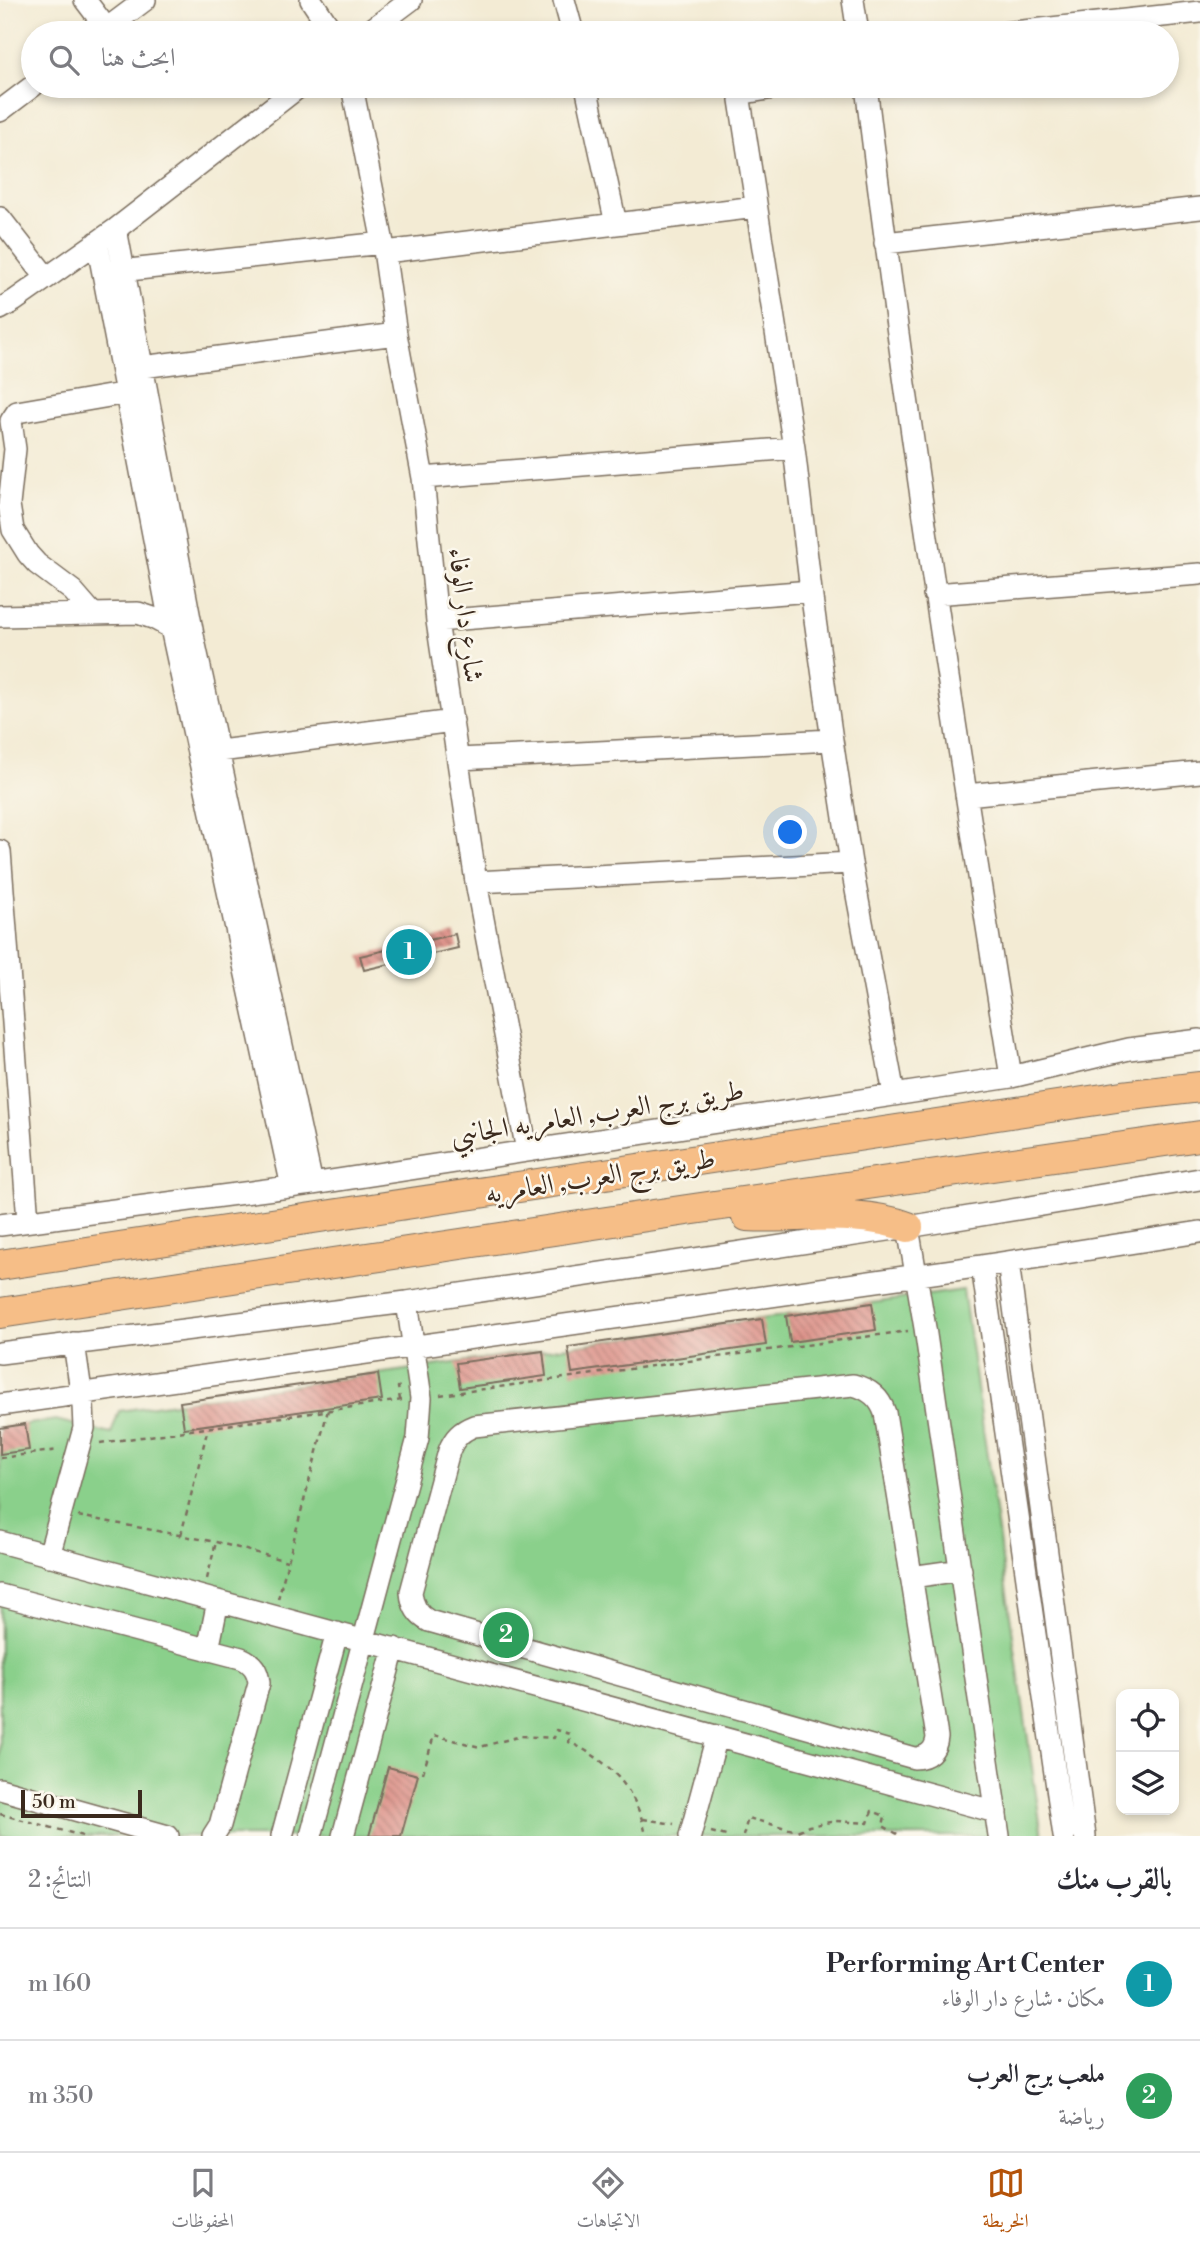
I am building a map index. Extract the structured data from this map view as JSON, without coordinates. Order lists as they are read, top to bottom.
{
  "streets": {
    "highway": ["طريق برج العرب, العامريه"],
    "street": ["شارع دار الوفاء", "طريق برج العرب, العامريه الجانبي"]
  },
  "crossings": [
    ["شارع دار الوفاء", "طريق برج العرب, العامريه الجانبي"]
  ],
  "scale_bar": "50 m",
  "page": {
    "search": "ابحث هنا",
    "pins": ["1", "2"],
    "scale": "50 m",
    "heading": ["بالقرب منك", "النتائج: 2"],
    "list": [
      {
        "mark": "1",
        "name": "Performing Art Center",
        "note": "مكان · شارع دار الوفاء",
        "value": "160 m"
      },
      {
        "mark": "2",
        "name": "ملعب برج العرب",
        "note": "رياضة",
        "value": "350 m"
      }
    ],
    "nav": ["الخريطة", "الاتجاهات", "المحفوظات"]
  }
}
